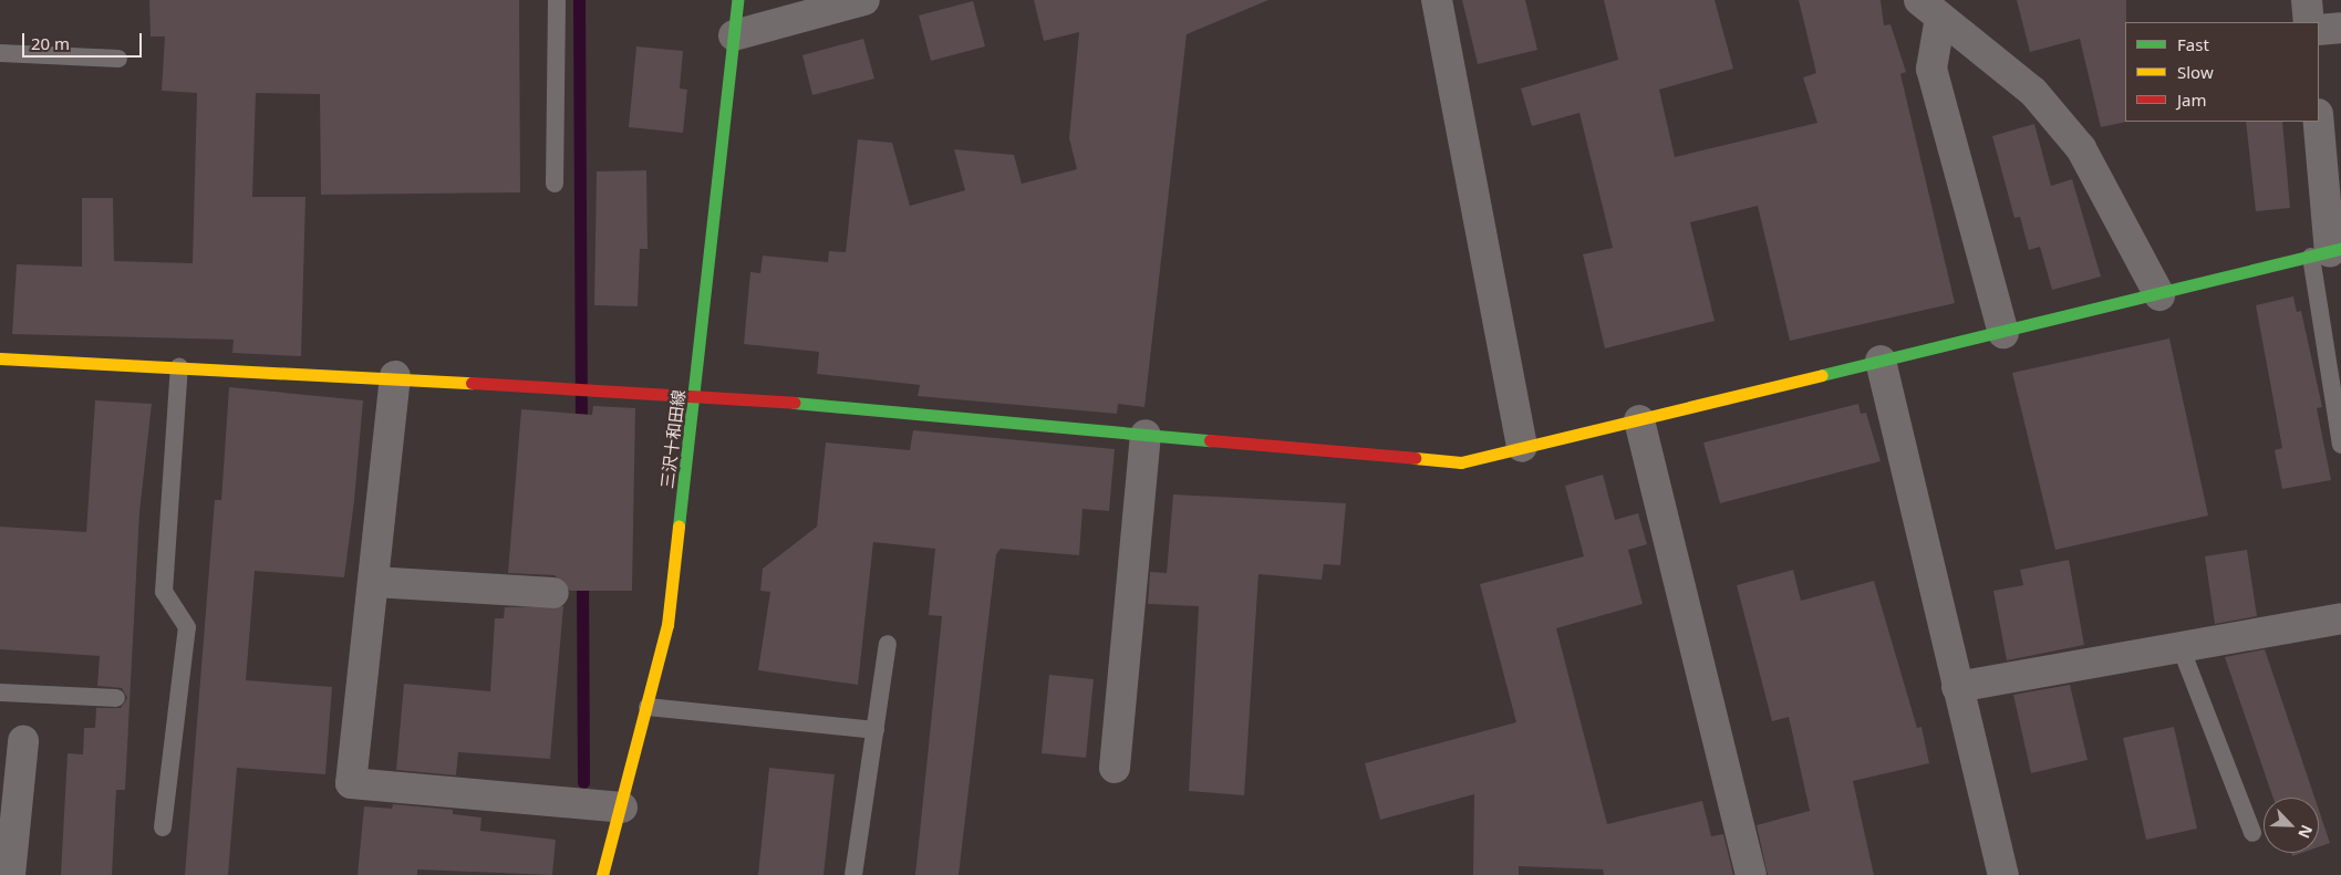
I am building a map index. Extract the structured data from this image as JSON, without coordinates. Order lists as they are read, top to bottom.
{
  "streets": {
    "street": ["三沢十和田線"]
  },
  "legend": ["Fast", "Slow", "Jam"],
  "scale_bar": "20 m",
  "north": "bottom right"
}
